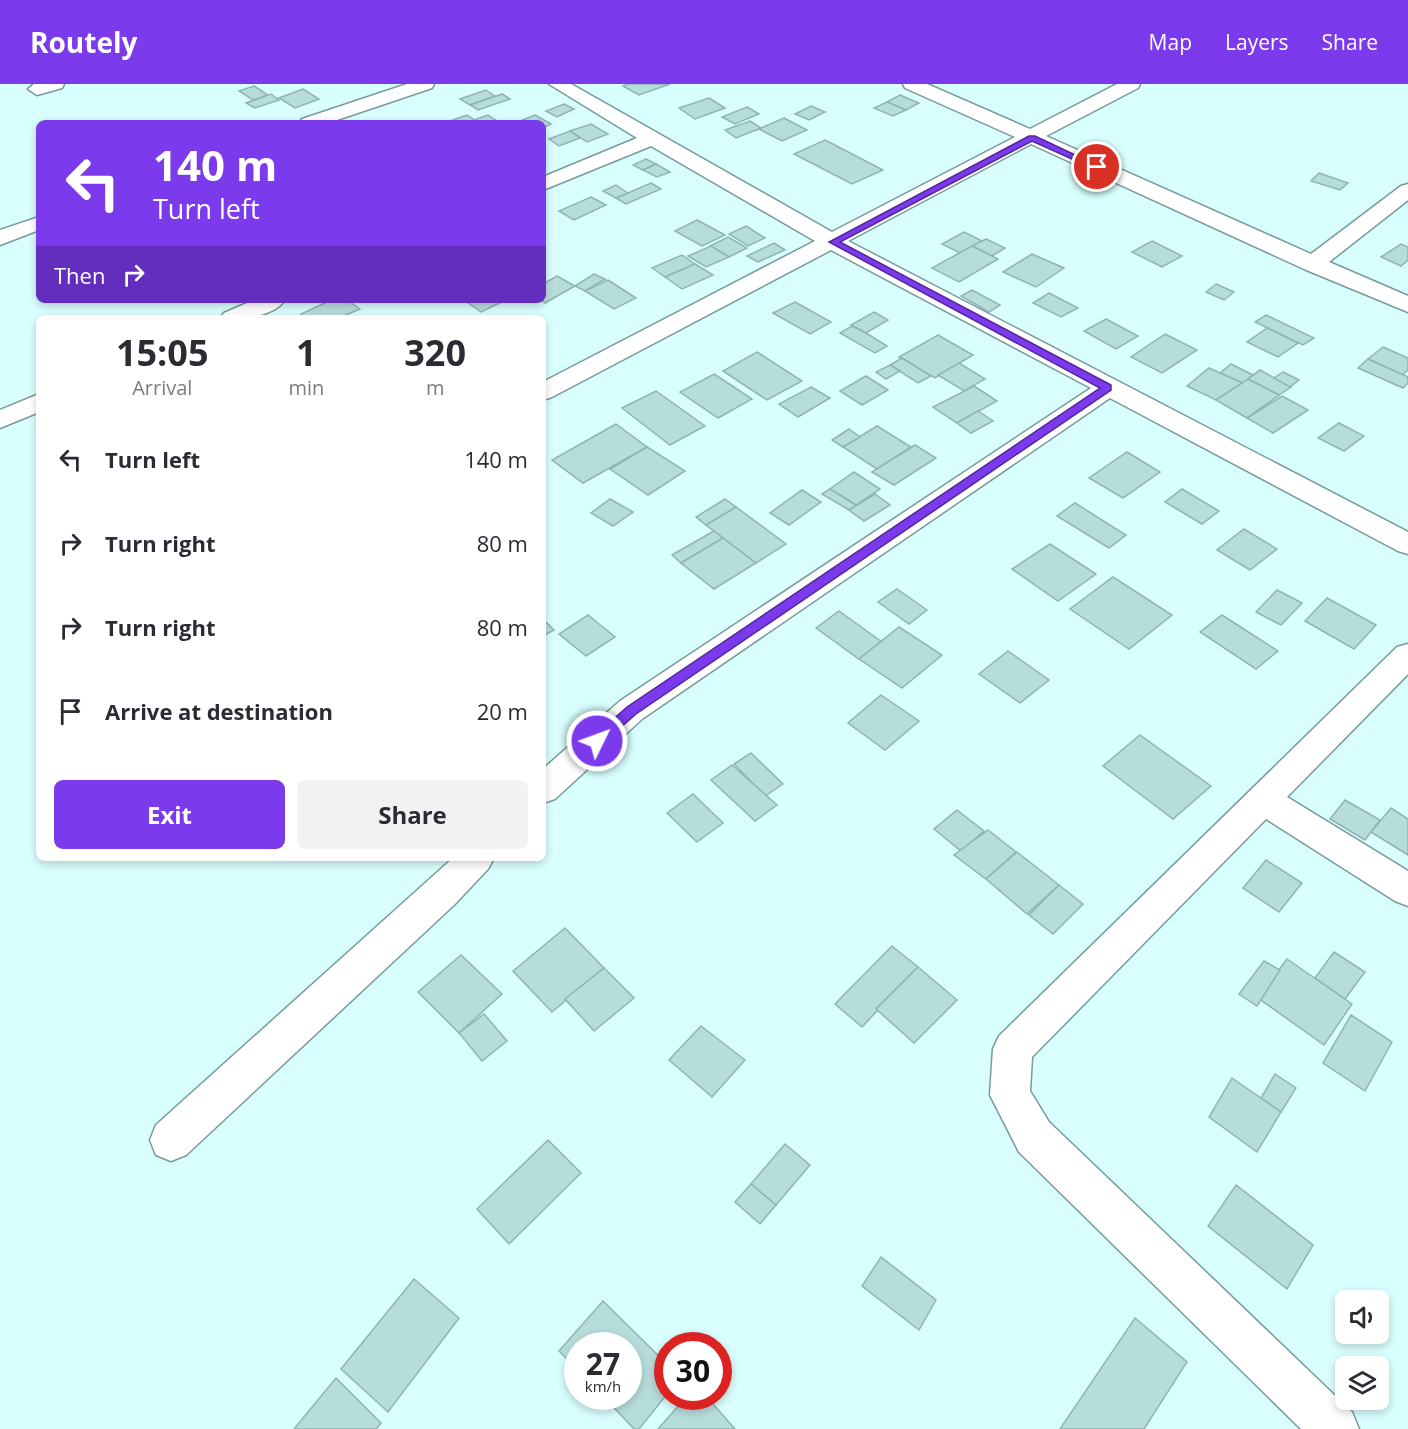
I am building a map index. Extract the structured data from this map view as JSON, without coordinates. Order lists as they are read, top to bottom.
{
  "page": {
    "header": "Routely",
    "nav": ["Map", "Layers", "Share"],
    "turn": ["140 m", "Turn left"],
    "then": "Then",
    "eta": [
      "15:05",
      "Arrival",
      "1",
      "min",
      "320",
      "m"
    ],
    "list": [
      {
        "name": "Turn left",
        "value": "140 m"
      },
      {
        "name": "Turn right",
        "value": "80 m"
      },
      {
        "name": "Turn right",
        "value": "80 m"
      },
      {
        "name": "Arrive at destination",
        "value": "20 m"
      }
    ],
    "buttons": ["Exit", "Share"],
    "speed": "27 km/h",
    "limit": "30"
  }
}
